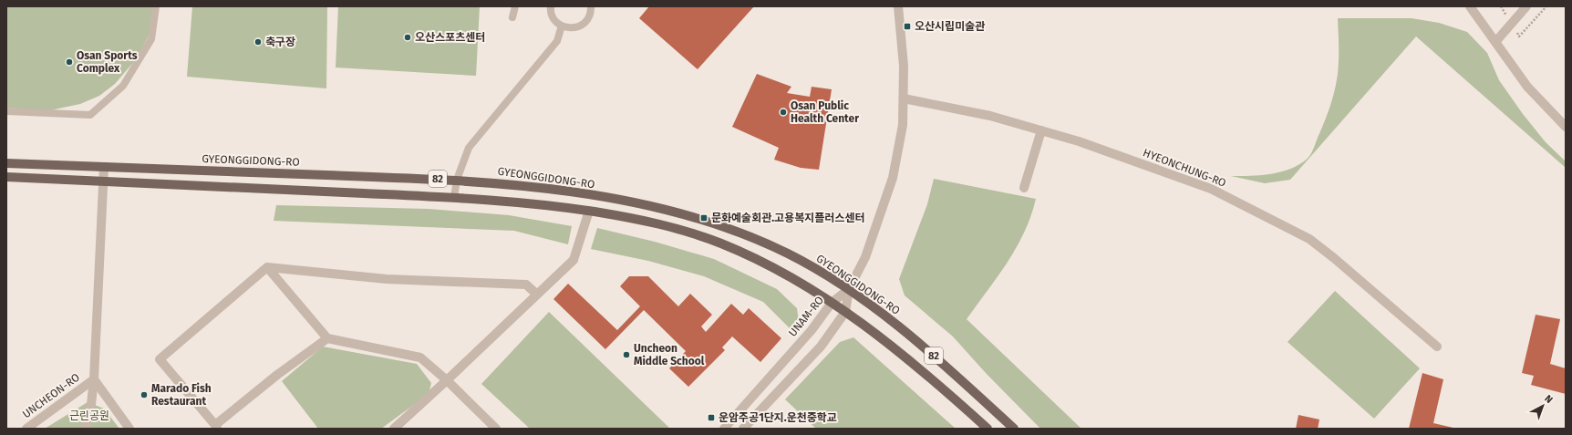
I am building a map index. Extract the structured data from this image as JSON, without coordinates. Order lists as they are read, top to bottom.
{
  "streets": {
    "main road": ["GYEONGGIDONG-RO", "82"],
    "street": ["HYEONCHUNG-RO", "UNAM-RO", "UNCHEON-RO"]
  },
  "crossings": [
    ["GYEONGGIDONG-RO", "UNAM-RO"],
    ["82", "UNAM-RO"]
  ],
  "parks": ["근린공원"],
  "places": {
    "transit": ["오산시립미술관", "문화예술회관.고용복지플러스센터", "운암주공1단지.운천중학교"],
    "other": [
      "오산스포츠센터",
      "축구장",
      "Osan Sports Complex",
      "Osan Public Health Center",
      "Uncheon Middle School",
      "Marado Fish Restaurant"
    ]
  },
  "north": "top right"
}
